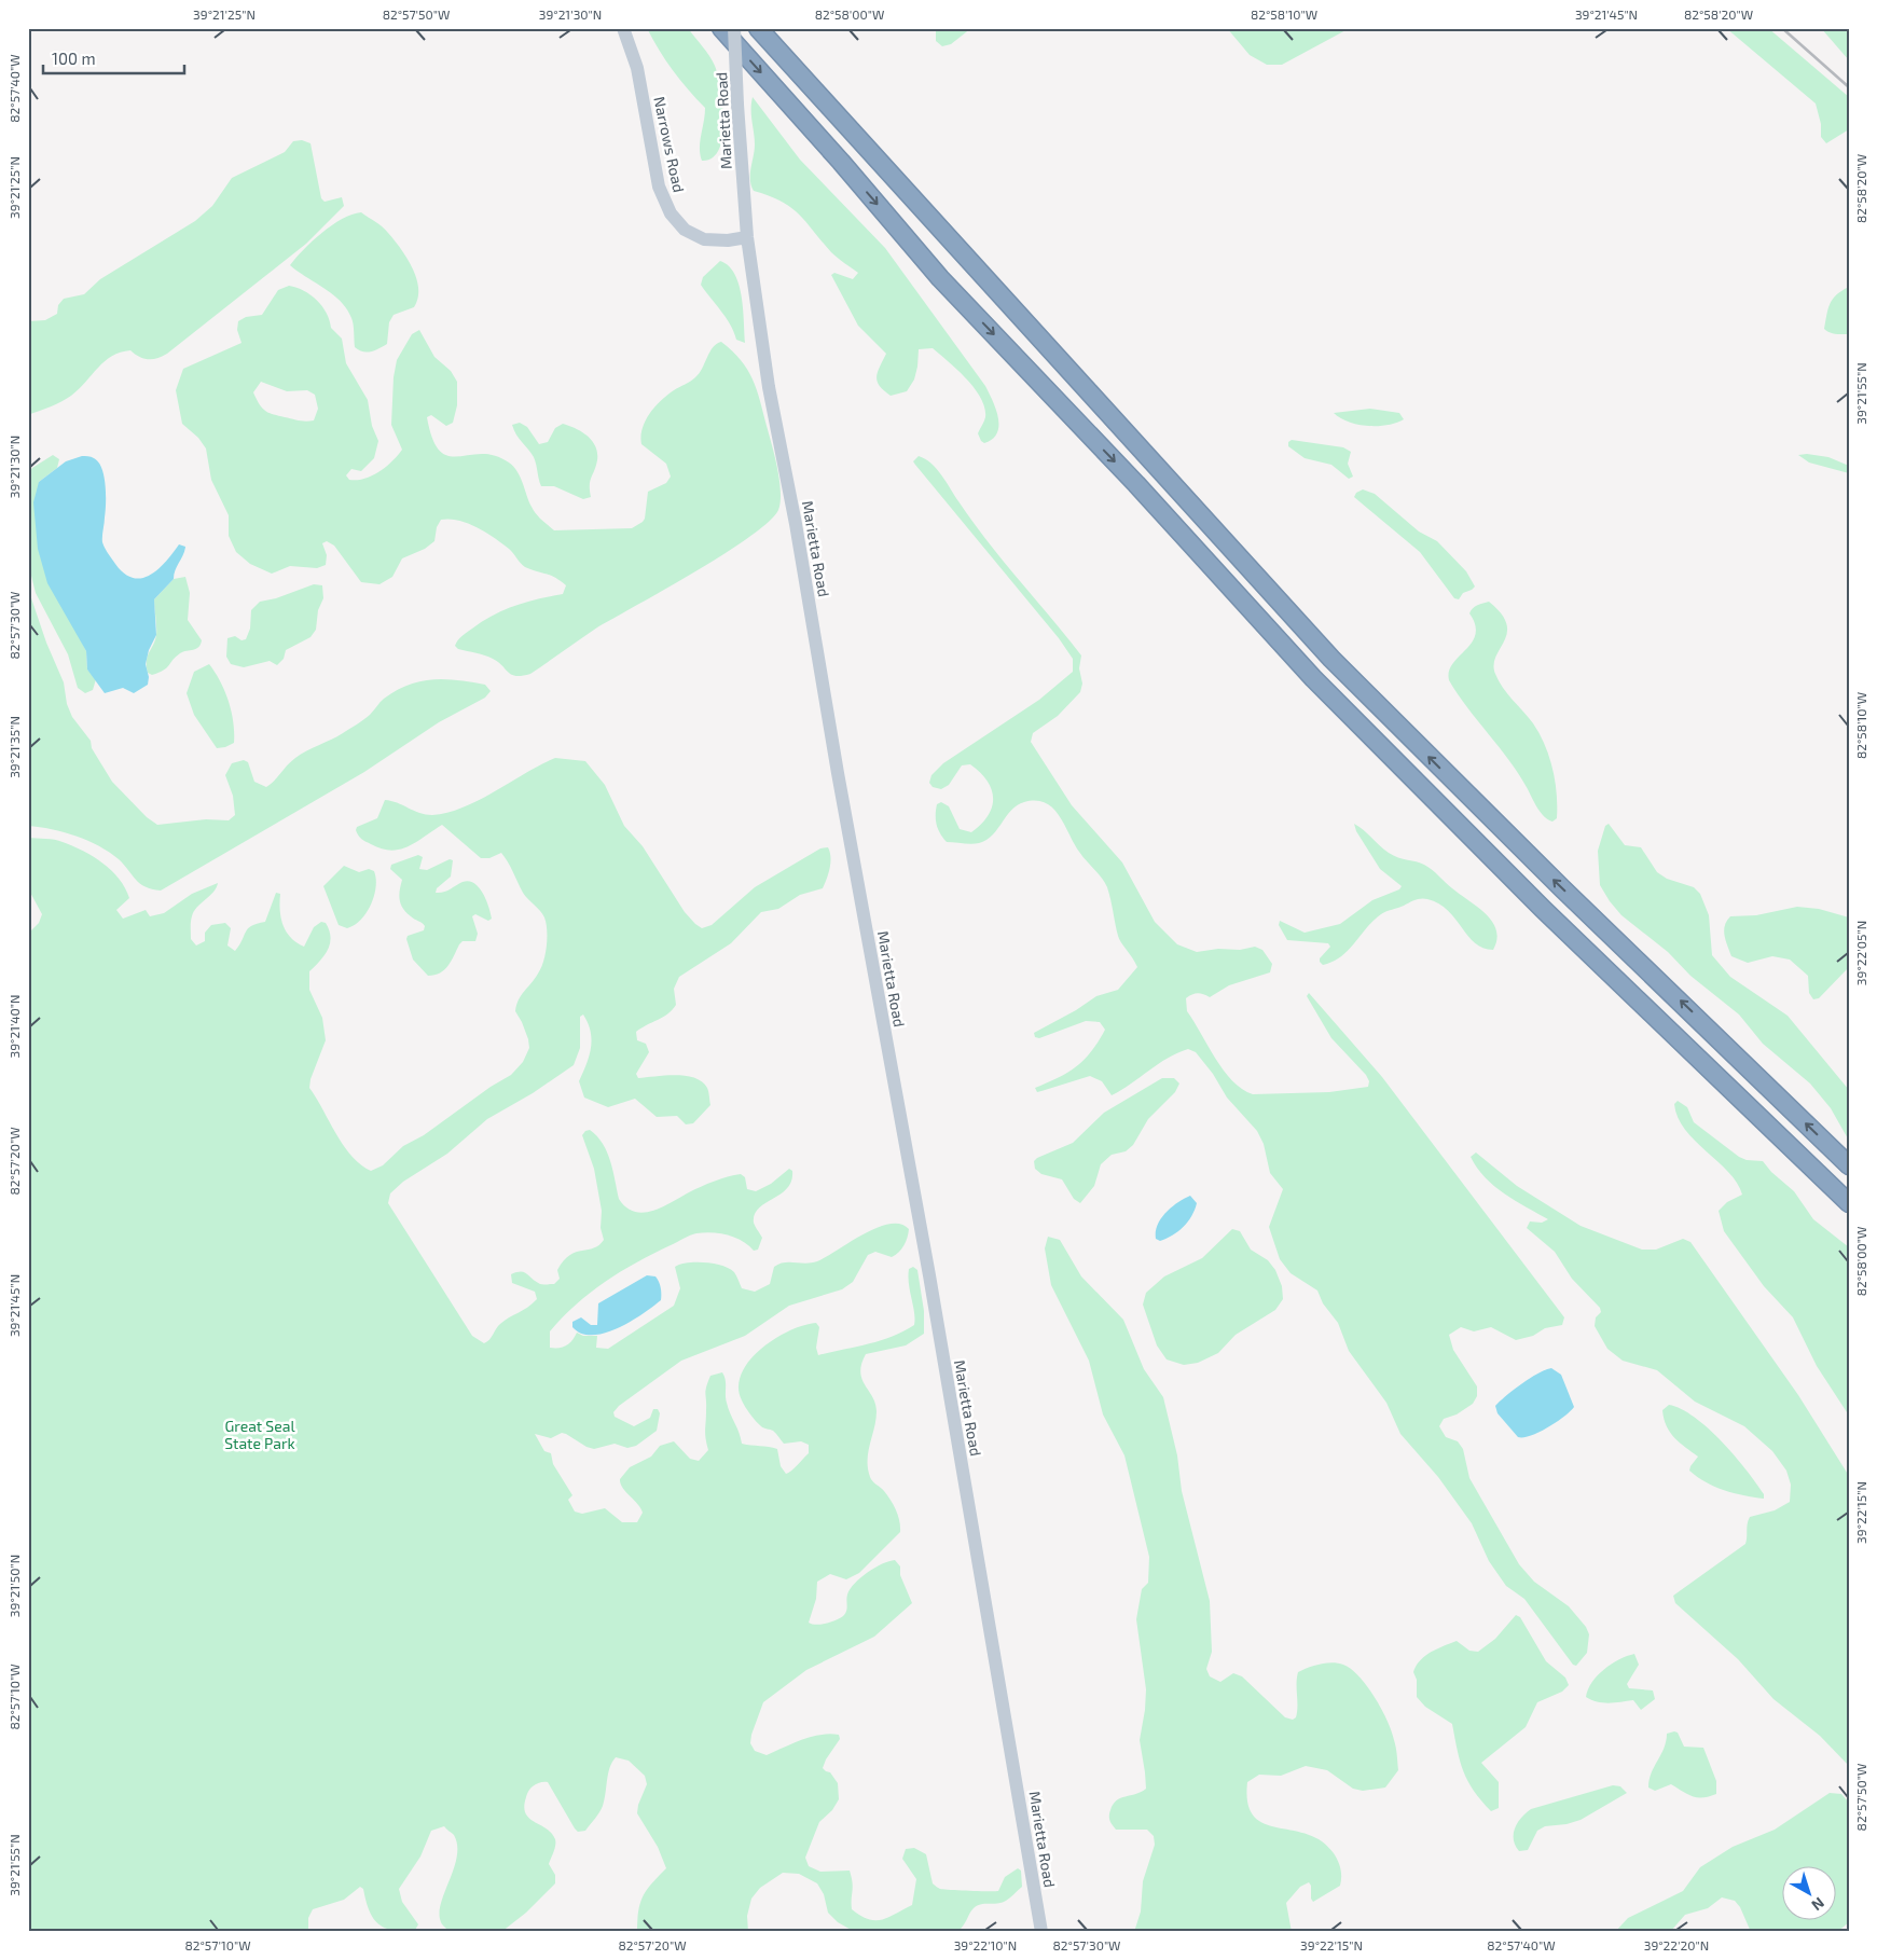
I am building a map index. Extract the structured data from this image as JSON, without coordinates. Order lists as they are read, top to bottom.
{
  "streets": {
    "street": ["Marietta Road", "Narrows Road"]
  },
  "crossings": [
    ["Marietta Road", "Narrows Road"]
  ],
  "parks": ["Great Seal State Park"],
  "scale_bar": "100 m",
  "north": "bottom right",
  "coordinates": [
    "39°21'25\"N",
    "82°57'50\"W",
    "39°21'30\"N",
    "82°58'00\"W",
    "82°58'10\"W",
    "39°21'45\"N",
    "82°58'20\"W",
    "82°57'40\"W",
    "39°21'55\"N",
    "82°57'30\"W",
    "39°21'35\"N",
    "39°22'05\"N",
    "39°21'40\"N",
    "82°57'20\"W",
    "39°22'15\"N",
    "39°21'50\"N",
    "82°57'10\"W",
    "39°22'10\"N",
    "39°22'20\"N"
  ]
}
